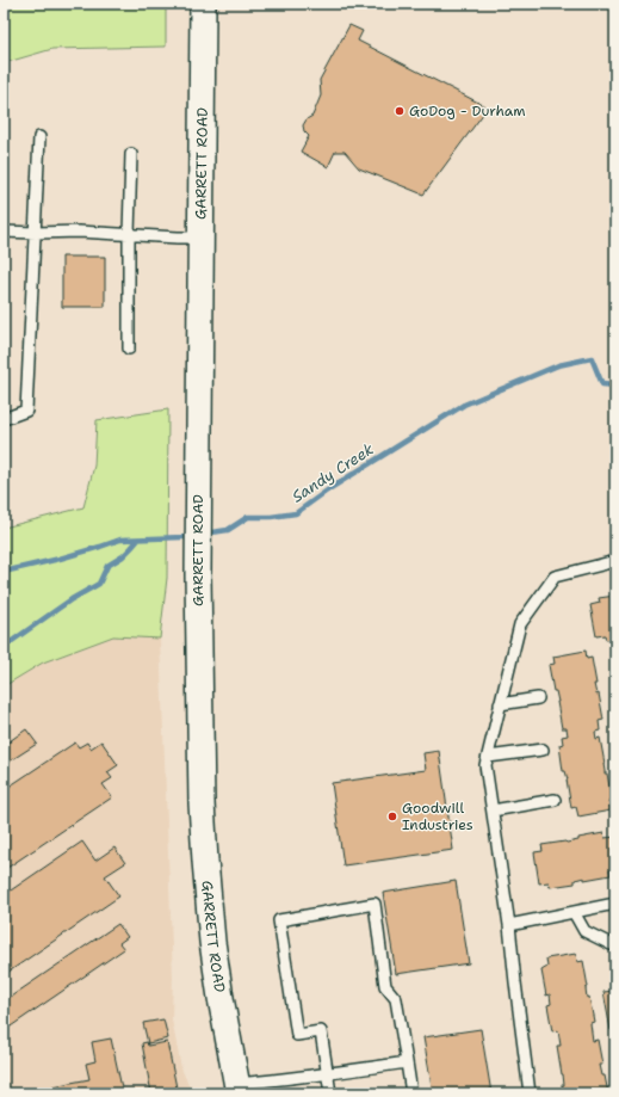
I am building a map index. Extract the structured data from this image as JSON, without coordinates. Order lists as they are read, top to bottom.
{
  "streets": {
    "street": ["GARRETT ROAD"]
  },
  "water": ["Sandy Creek"],
  "places": ["GoDog - Durham", "Goodwill Industries"]
}
